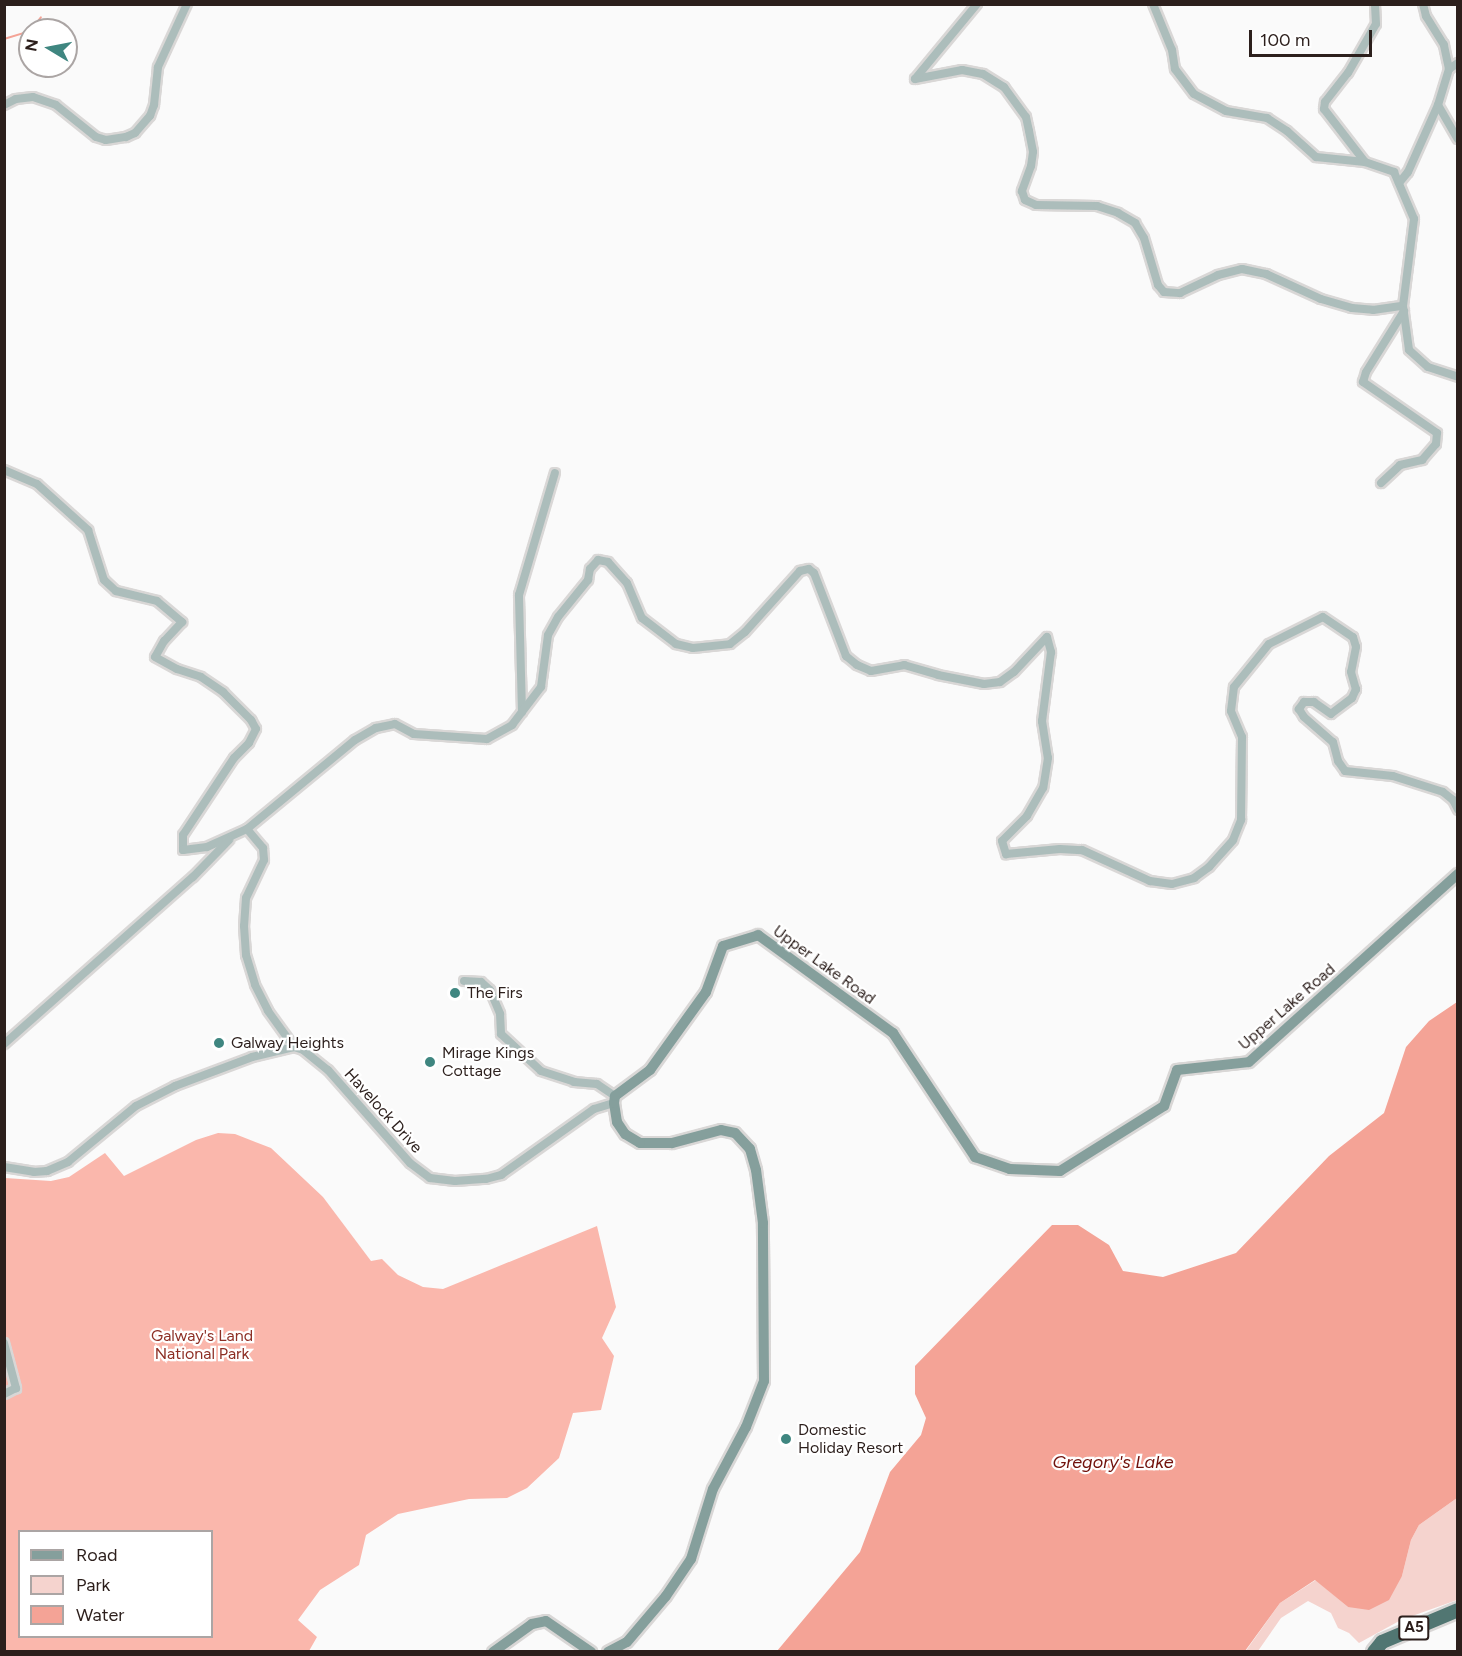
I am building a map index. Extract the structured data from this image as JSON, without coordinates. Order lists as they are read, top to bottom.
{
  "streets": {
    "highway": ["A5"],
    "street": ["Upper Lake Road", "Havelock Drive"]
  },
  "crossings": [
    ["Upper Lake Road", "Havelock Drive"]
  ],
  "water": ["Gregory's Lake"],
  "parks": ["Galway's Land National Park"],
  "places": [
    "The Firs",
    "Galway Heights",
    "Mirage Kings Cottage",
    "Domestic Holiday Resort"
  ],
  "legend": ["Road", "Park", "Water"],
  "scale_bar": "100 m",
  "north": "left"
}
